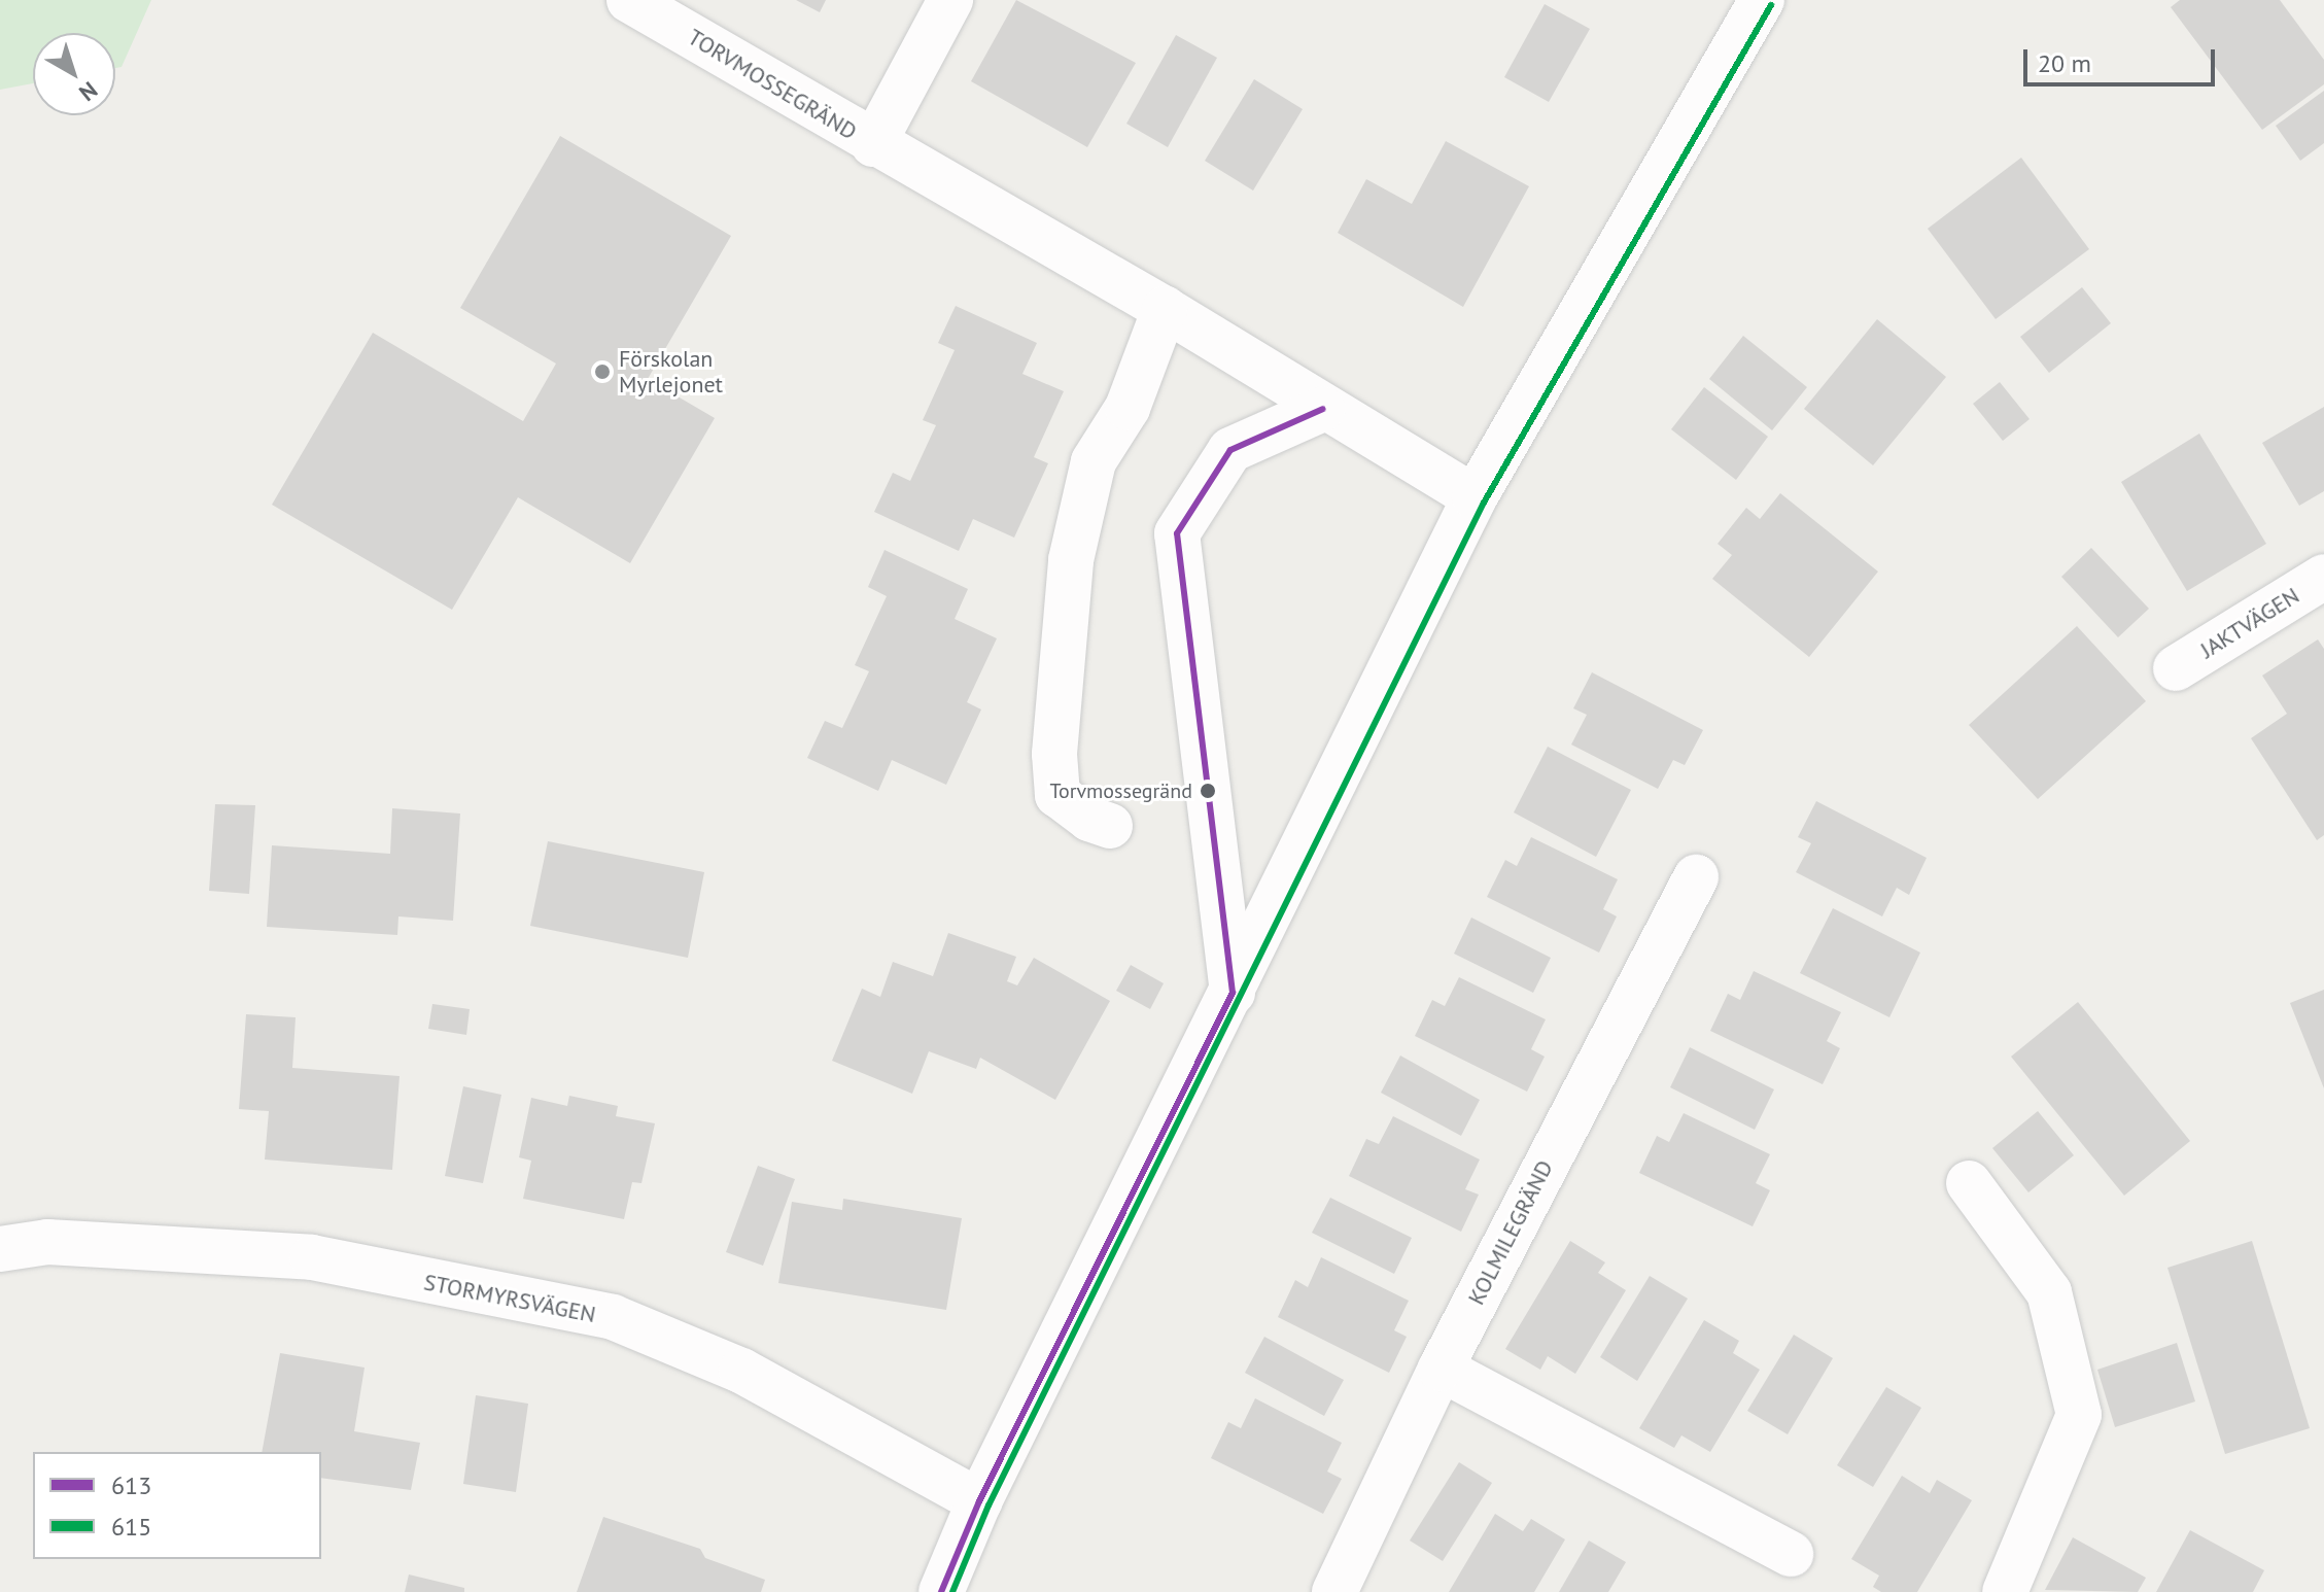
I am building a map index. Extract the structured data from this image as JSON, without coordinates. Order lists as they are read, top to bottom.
{
  "streets": {
    "street": [
      "TORVMOSSEGRÄND",
      "JAKTVÄGEN",
      "KOLMILEGRÄND",
      "STORMYRSVÄGEN"
    ]
  },
  "places": ["Förskolan Myrlejonet", "Torvmossegränd"],
  "lines": ["transit line 615", "transit line 613"],
  "legend": ["613", "615"],
  "scale_bar": "20 m",
  "north": "bottom right"
}
